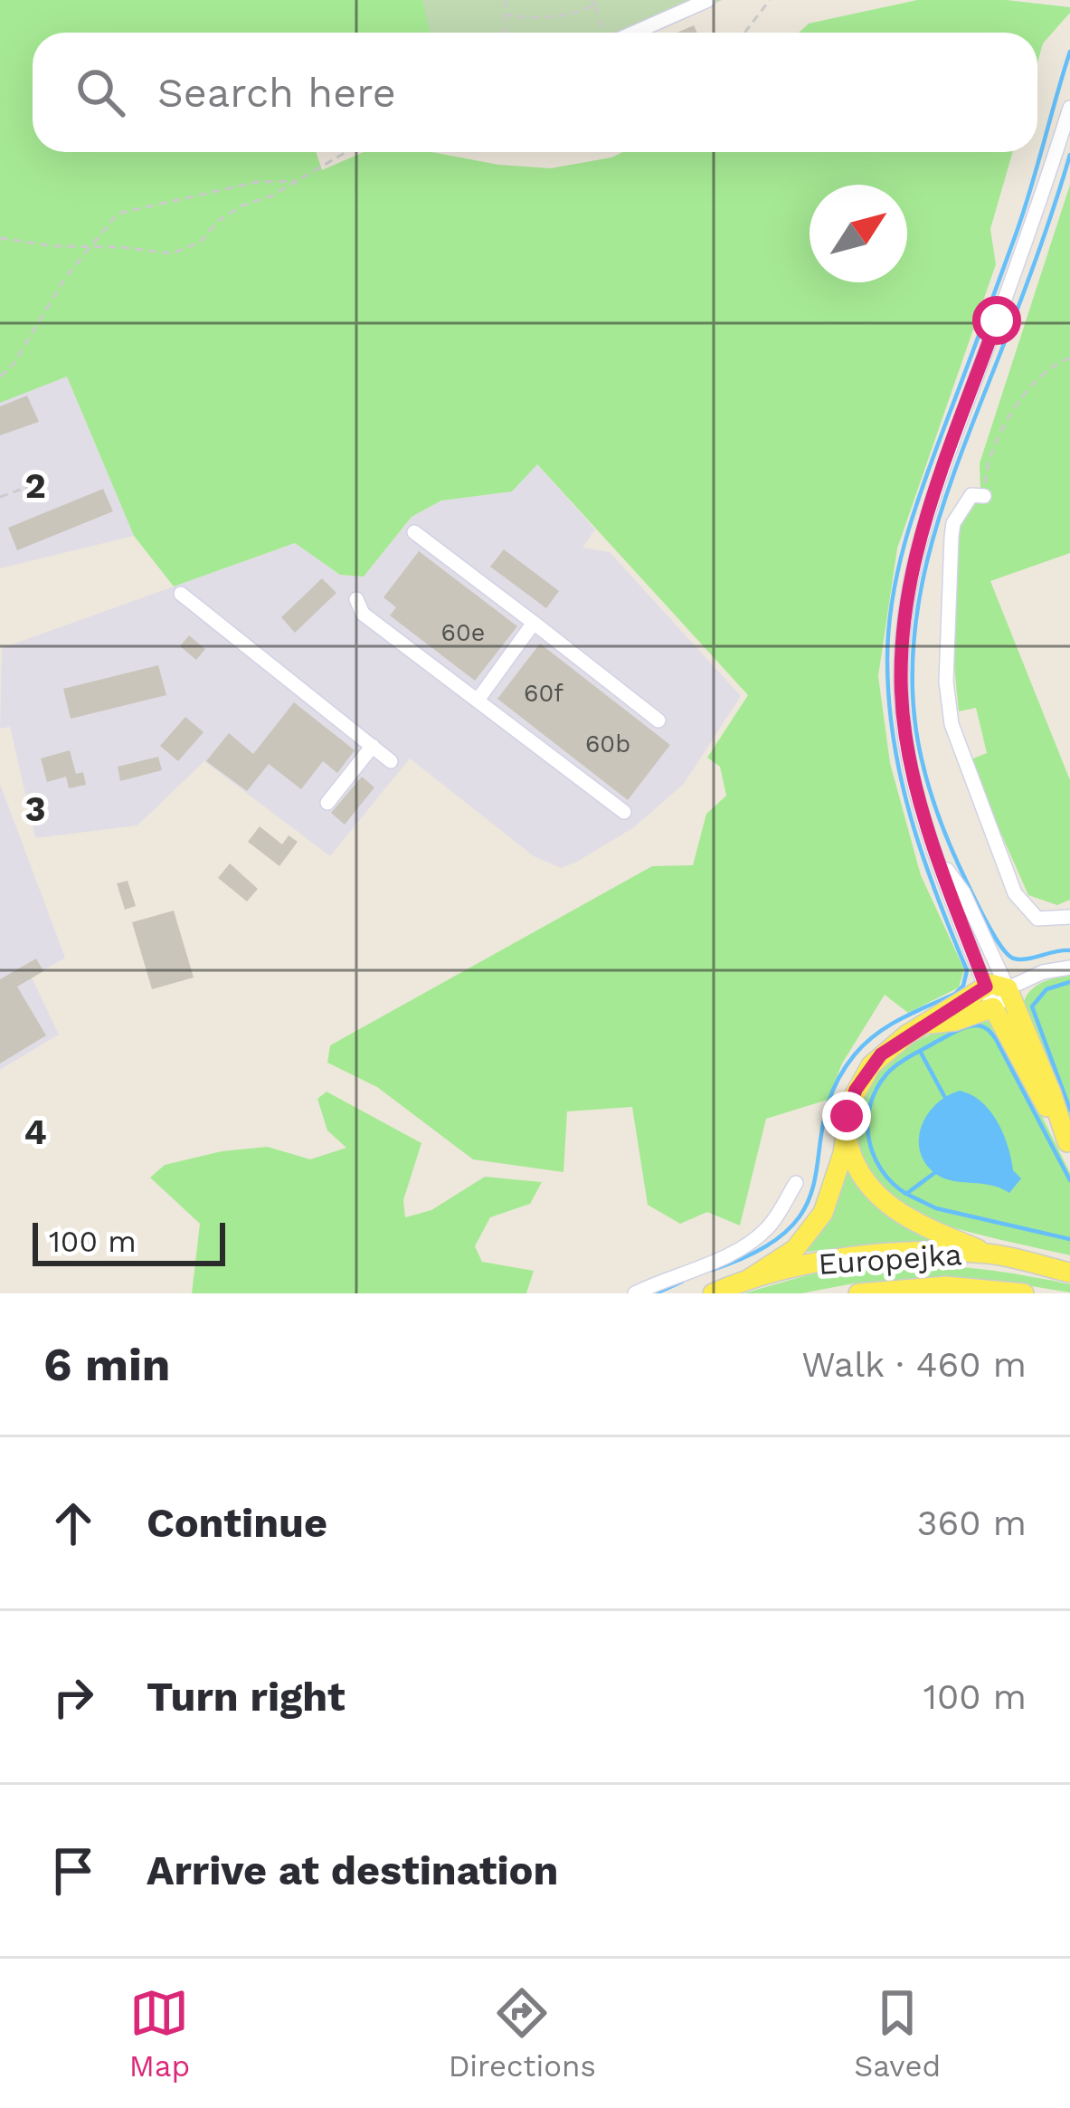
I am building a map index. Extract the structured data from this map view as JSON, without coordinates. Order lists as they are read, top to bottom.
{
  "streets": {
    "main road": ["Europejka"]
  },
  "house_numbers": ["60e", "60f", "60b"],
  "scale_bar": "100 m",
  "north": "top right",
  "page": {
    "search": "Search here",
    "scale": "100 m",
    "heading": ["6 min", "Walk · 460 m"],
    "list": [
      ["Continue", "360 m"],
      ["Turn right", "100 m"],
      "Arrive at destination"
    ],
    "nav": ["Map", "Directions", "Saved"]
  },
  "grid": {
    "rows": ["2", "3", "4"]
  }
}
